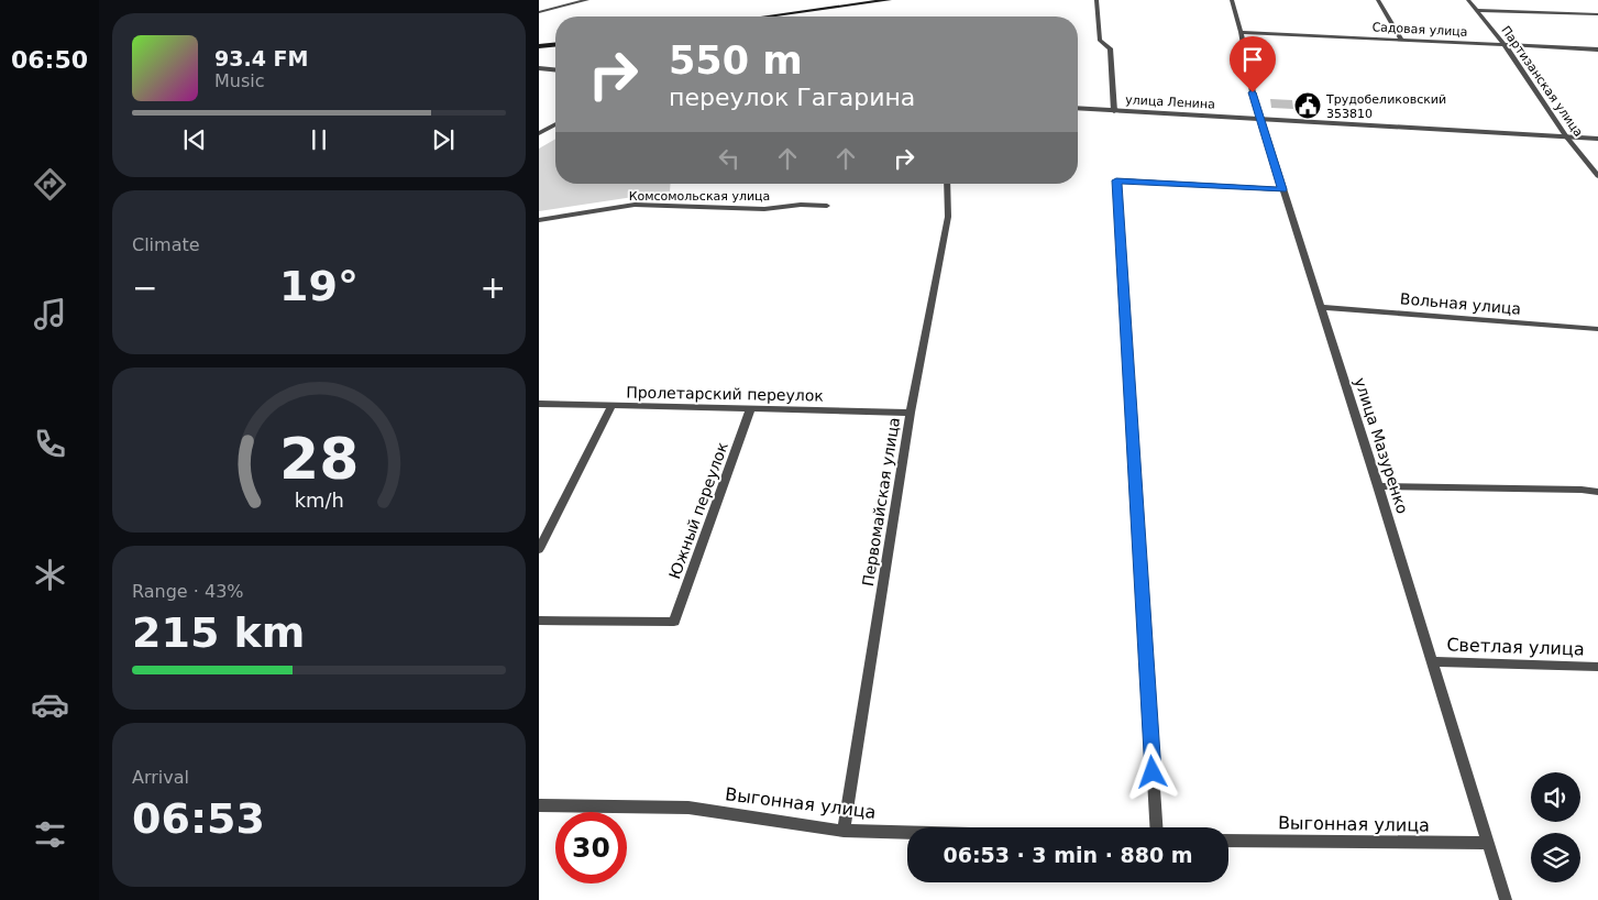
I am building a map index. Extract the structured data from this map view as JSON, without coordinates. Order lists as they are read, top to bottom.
{
  "streets": {
    "street": [
      "Садовая улица",
      "Партизанская улица",
      "улица Ленина",
      "Комсомольская улица",
      "Вольная улица",
      "Пролетарский переулок",
      "улица Мазуренко",
      "Первомайская улица",
      "Южный переулок",
      "Светлая улица",
      "Выгонная улица"
    ]
  },
  "crossings": [
    ["Садовая улица", "Партизанская улица"],
    ["Садовая улица", "улица Мазуренко"],
    ["Партизанская улица", "улица Ленина"],
    ["улица Ленина", "улица Мазуренко"],
    ["Вольная улица", "улица Мазуренко"],
    ["Пролетарский переулок", "Первомайская улица"],
    ["Пролетарский переулок", "Южный переулок"],
    ["улица Мазуренко", "Светлая улица"],
    ["улица Мазуренко", "Выгонная улица"],
    ["Первомайская улица", "Выгонная улица"]
  ],
  "places": {
    "public building": ["Трудобеликовский 353810"]
  },
  "page": {
    "tabs": "06:50",
    "turn": ["550 m", "переулок Гагарина"],
    "song": ["93.4 FM", "Music"],
    "tile": [
      "Climate",
      ["Range · 43%", "215 km"],
      ["Arrival", "06:53"]
    ],
    "heat": ["−", "19°", "+"],
    "limit": "30",
    "trip": "06:53 · 3 min · 880 m",
    "gauge": ["28", "km/h"]
  }
}
